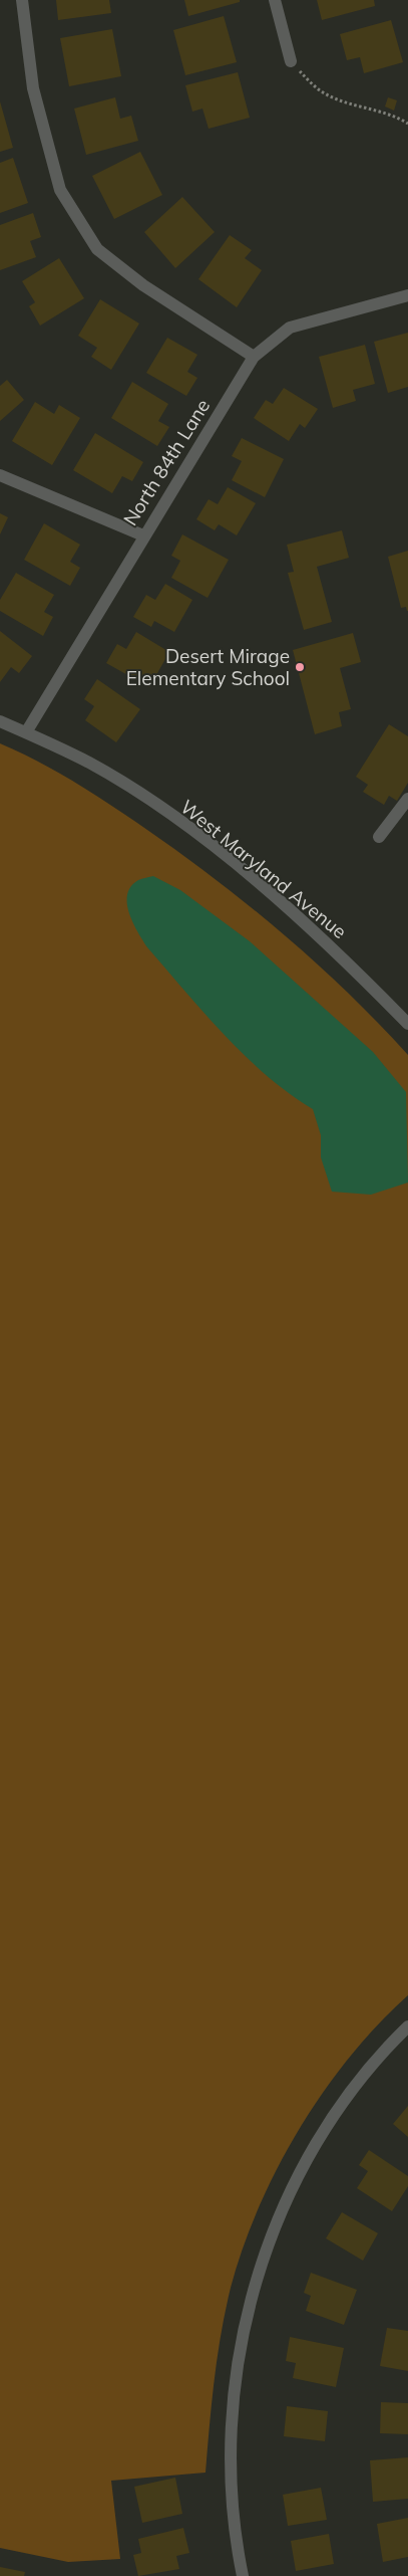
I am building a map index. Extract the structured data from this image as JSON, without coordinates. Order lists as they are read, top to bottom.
{
  "streets": {
    "street": ["North 84th Lane", "West Maryland Avenue"]
  },
  "crossings": [
    ["North 84th Lane", "West Maryland Avenue"]
  ],
  "places": ["Desert Mirage Elementary School"]
}
